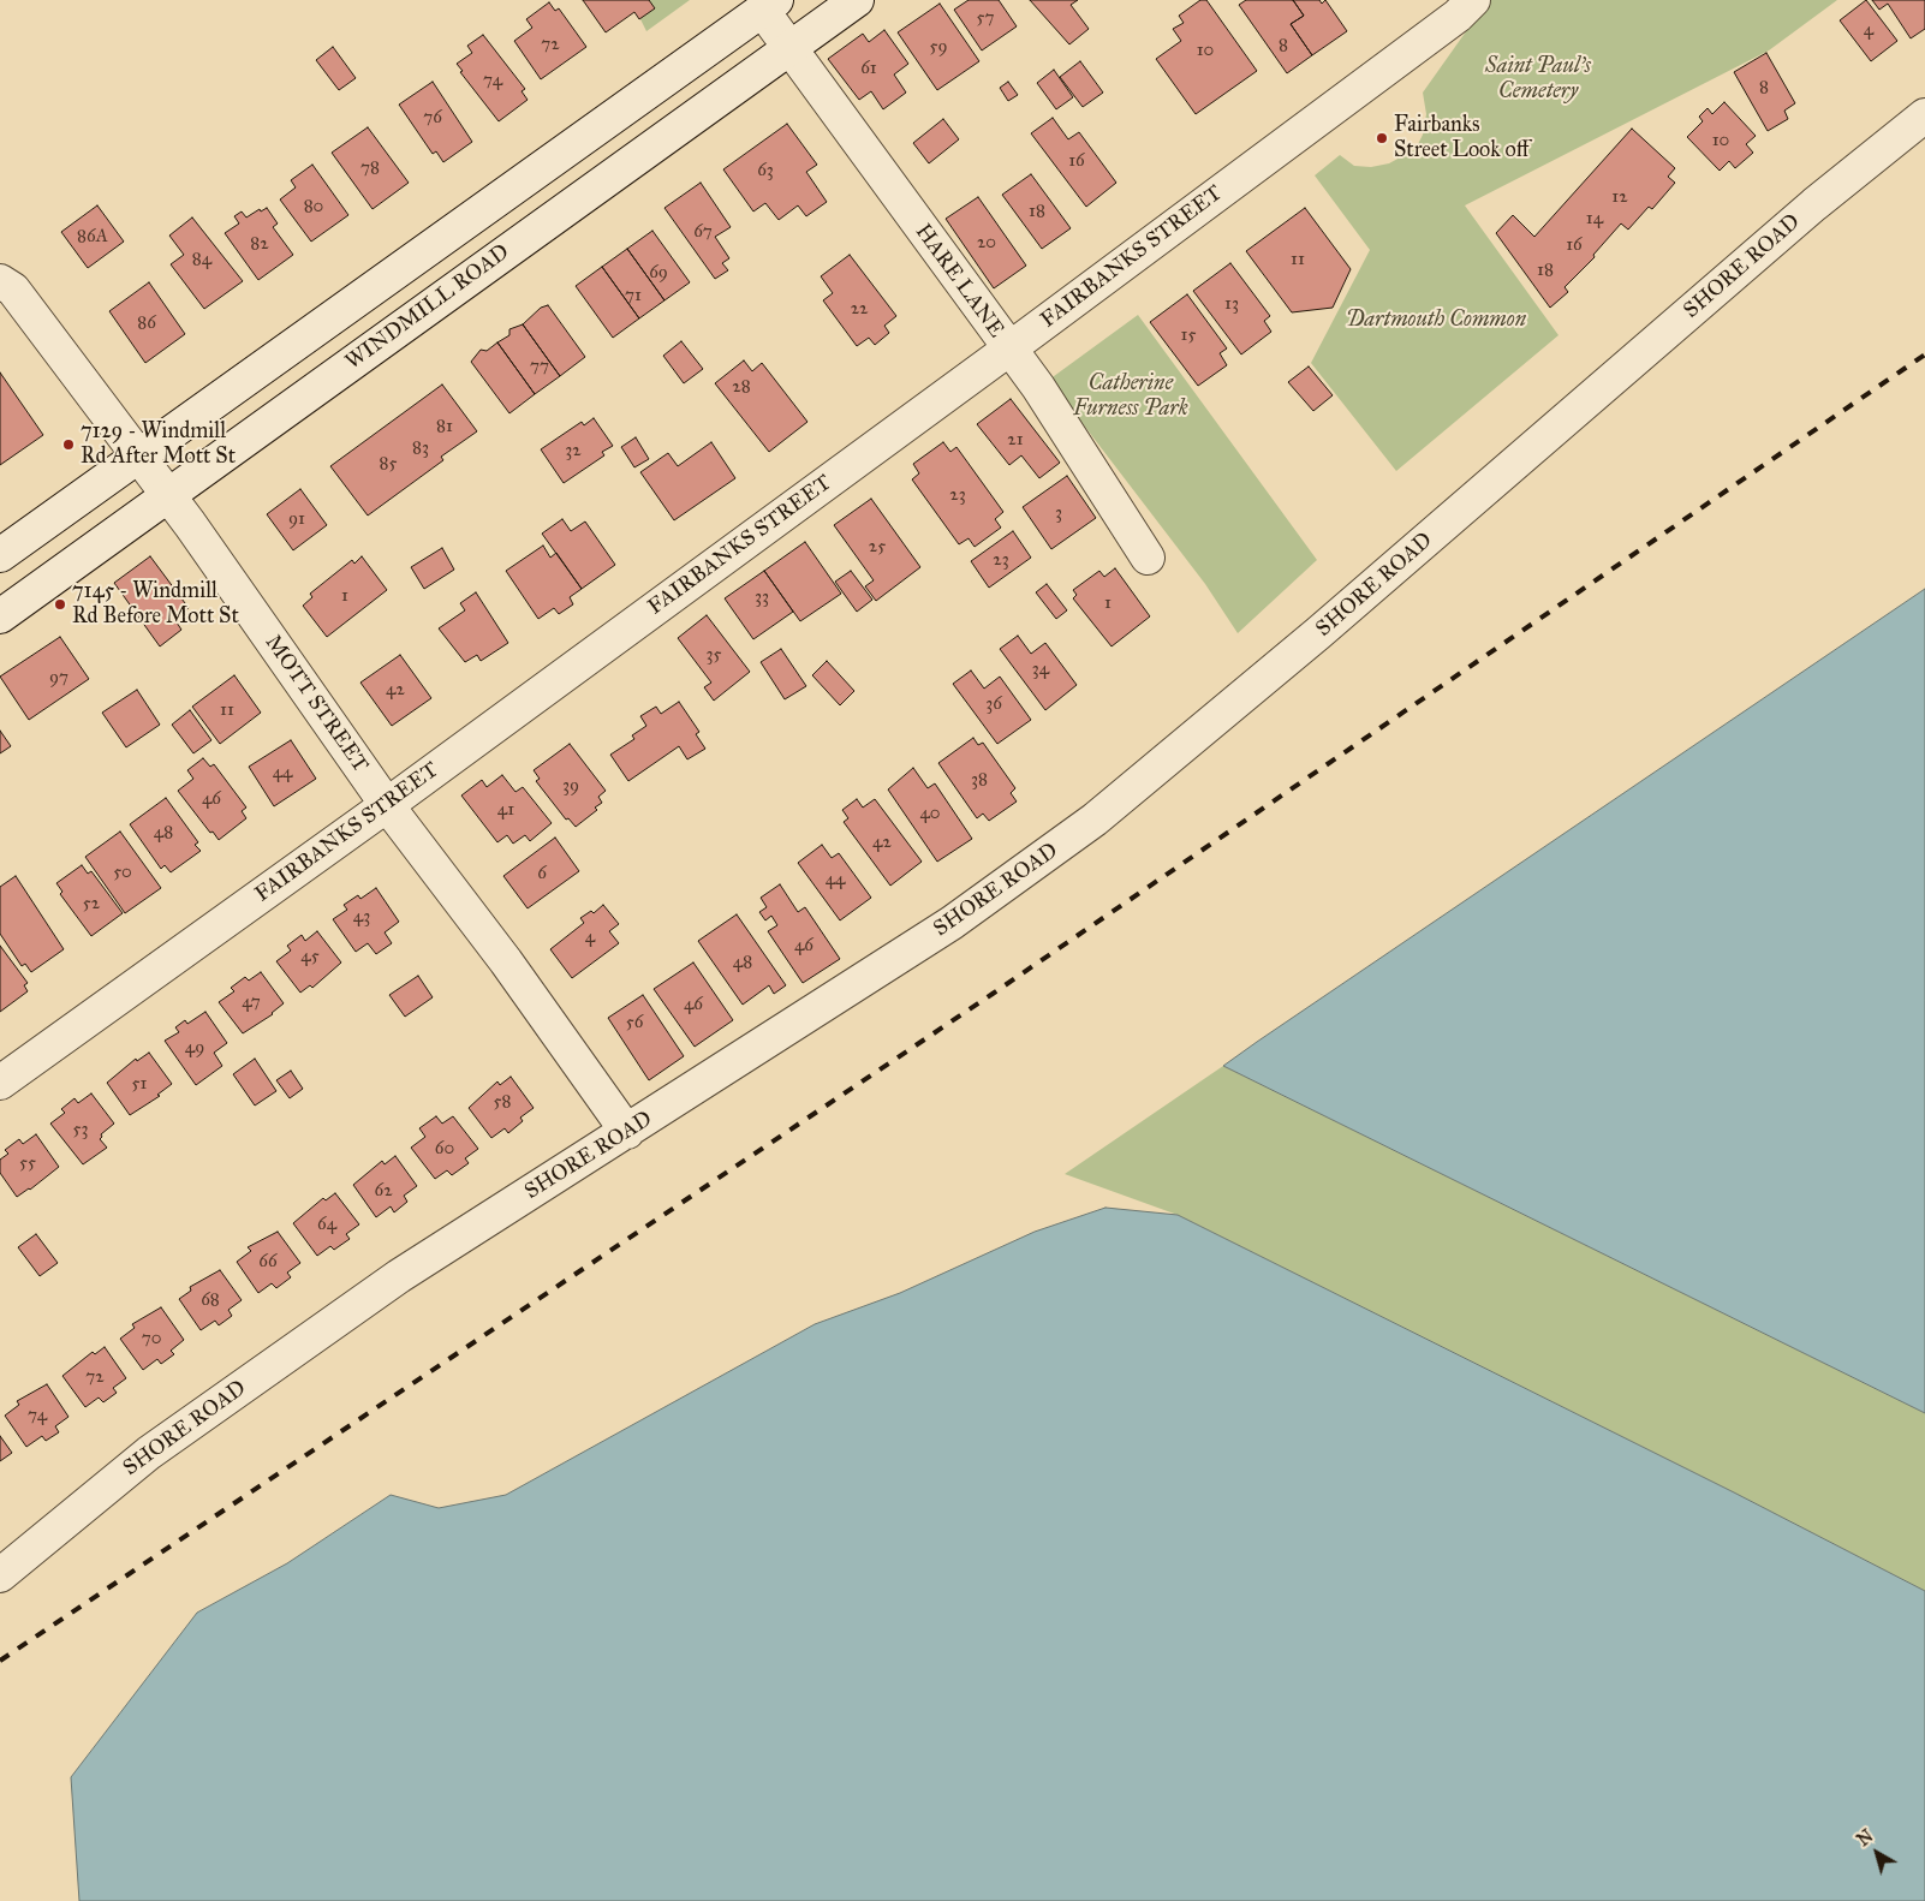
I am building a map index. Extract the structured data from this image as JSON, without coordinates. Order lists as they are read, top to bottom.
{
  "streets": {
    "street": [
      "FAIRBANKS STREET",
      "SHORE ROAD",
      "HARE LANE",
      "WINDMILL ROAD",
      "MOTT STREET"
    ]
  },
  "crossings": [
    ["FAIRBANKS STREET", "HARE LANE"],
    ["FAIRBANKS STREET", "MOTT STREET"],
    ["SHORE ROAD", "MOTT STREET"],
    ["HARE LANE", "WINDMILL ROAD"],
    ["WINDMILL ROAD", "MOTT STREET"]
  ],
  "parks": ["Saint Paul's Cemetery", "Dartmouth Common", "Catherine Furness Park"],
  "places": ["Fairbanks Street Look off", "7129 - Windmill Rd After Mott St", "7145 - Windmill Rd Before Mott St"],
  "house_numbers": [
    "57",
    "4",
    "72",
    "8",
    "59",
    "10",
    "61",
    "74",
    "8",
    "76",
    "10",
    "16",
    "78",
    "63",
    "12",
    "80",
    "18",
    "14",
    "67",
    "86A",
    "20",
    "82",
    "16",
    "84",
    "11",
    "18",
    "69",
    "71",
    "13",
    "22",
    "86",
    "15",
    "77",
    "28",
    "81",
    "21",
    "83",
    "32",
    "85",
    "23",
    "3",
    "91",
    "25",
    "23",
    "1",
    "33",
    "1",
    "35",
    "34",
    "97",
    "42",
    "36",
    "11",
    "44",
    "38",
    "39",
    "46",
    "41",
    "40",
    "48",
    "42",
    "50",
    "6",
    "44",
    "52",
    "43",
    "4",
    "46",
    "45",
    "48",
    "47",
    "46",
    "56",
    "49",
    "51",
    "58",
    "53",
    "60",
    "55",
    "62",
    "64",
    "66",
    "68",
    "70",
    "72",
    "74"
  ],
  "north": "top left"
}
